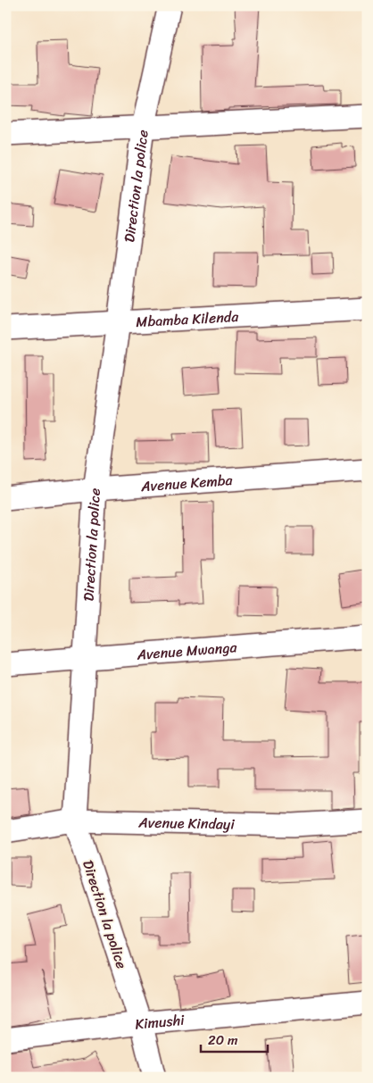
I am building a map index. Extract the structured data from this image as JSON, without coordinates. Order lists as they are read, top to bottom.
{
  "streets": {
    "street": [
      "Direction la police",
      "Mbamba Kilenda",
      "Avenue Kemba",
      "Avenue Mwanga",
      "Avenue Kindayi",
      "Kimushi"
    ]
  },
  "crossings": [
    ["Direction la police", "Mbamba Kilenda"],
    ["Direction la police", "Avenue Kemba"],
    ["Direction la police", "Avenue Mwanga"],
    ["Direction la police", "Avenue Kindayi"],
    ["Direction la police", "Kimushi"]
  ],
  "scale_bar": "20 m"
}
